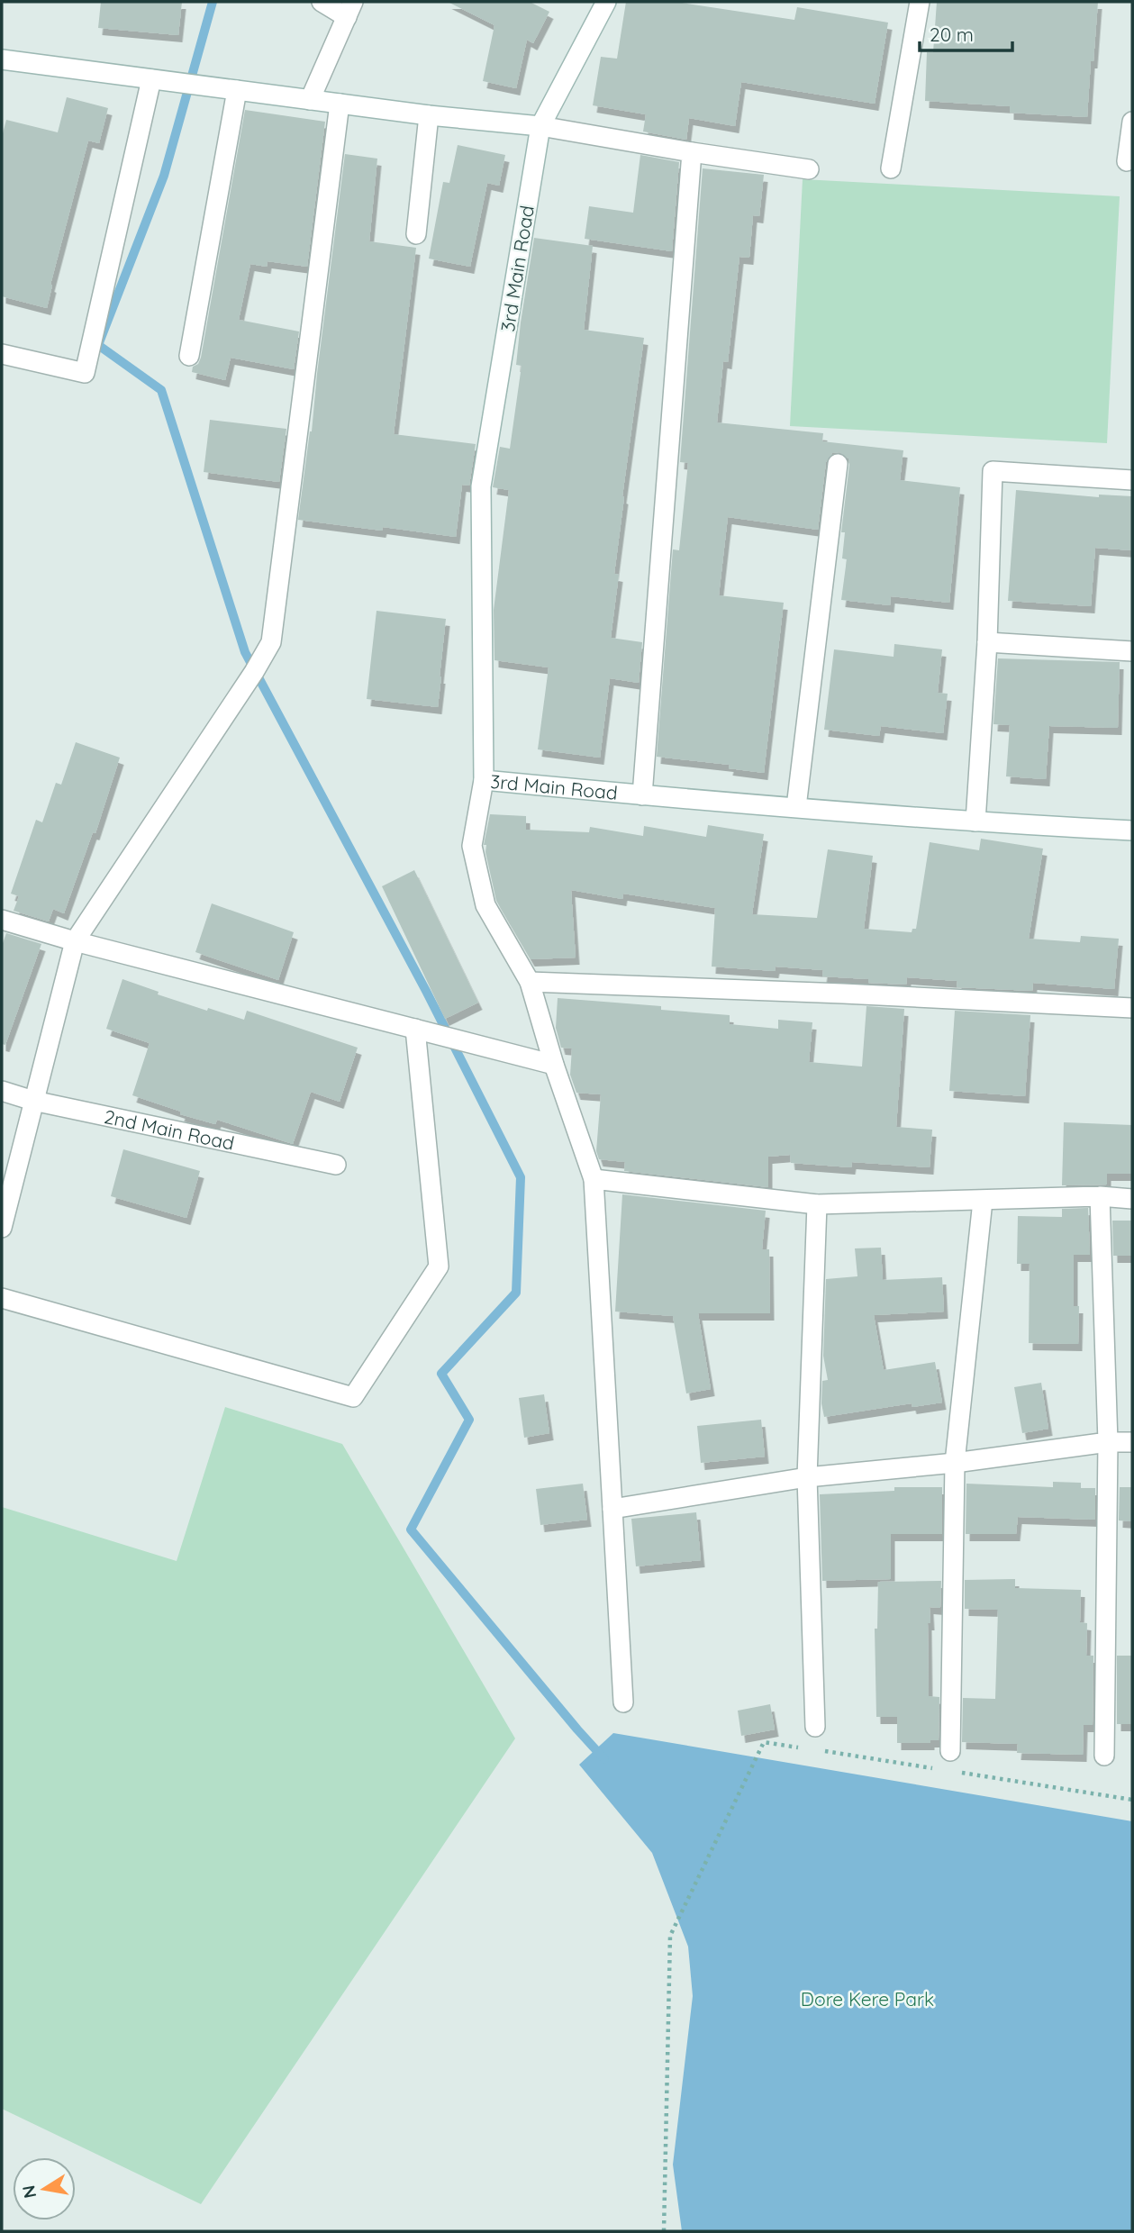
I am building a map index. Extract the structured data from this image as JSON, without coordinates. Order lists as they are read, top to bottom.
{
  "streets": {
    "street": ["3rd Main Road", "2nd Main Road"]
  },
  "parks": ["Dore Kere Park"],
  "scale_bar": "20 m",
  "north": "left"
}
